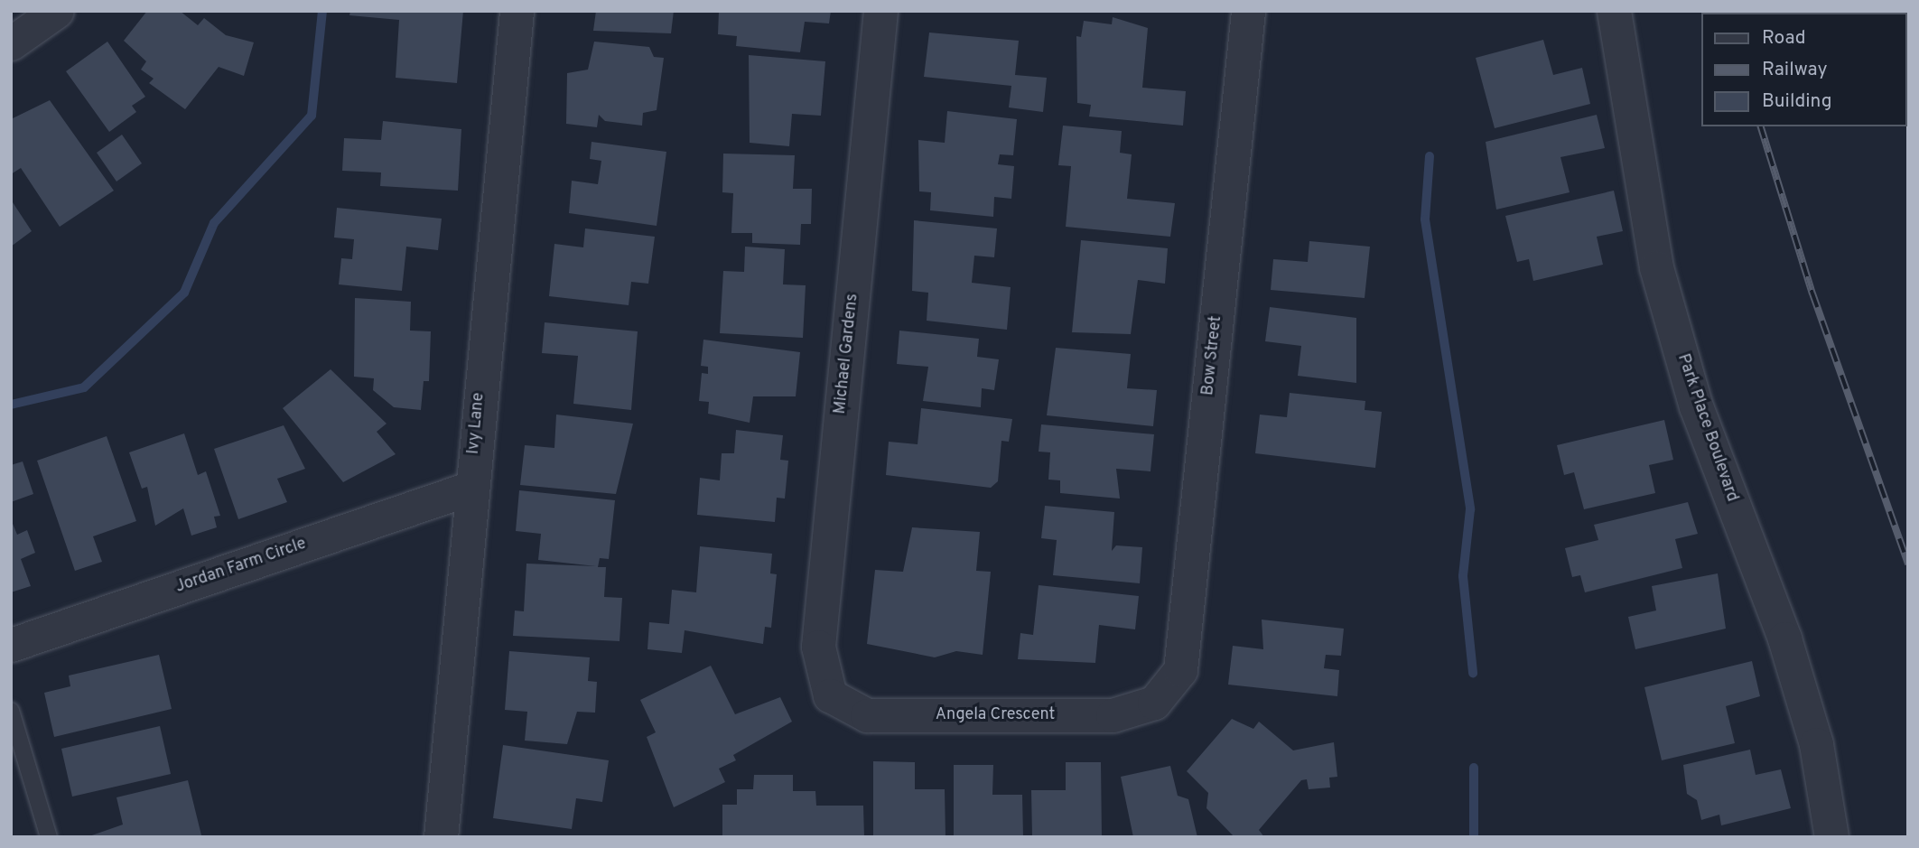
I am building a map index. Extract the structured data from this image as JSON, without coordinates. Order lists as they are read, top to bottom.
{
  "streets": {
    "street": [
      "Michael Gardens",
      "Bow Street",
      "Ivy Lane",
      "Park Place Boulevard",
      "Jordan Farm Circle",
      "Angela Crescent"
    ]
  },
  "crossings": [
    ["Michael Gardens", "Angela Crescent"],
    ["Bow Street", "Angela Crescent"],
    ["Ivy Lane", "Jordan Farm Circle"]
  ],
  "legend": ["Road", "Railway", "Building"]
}
